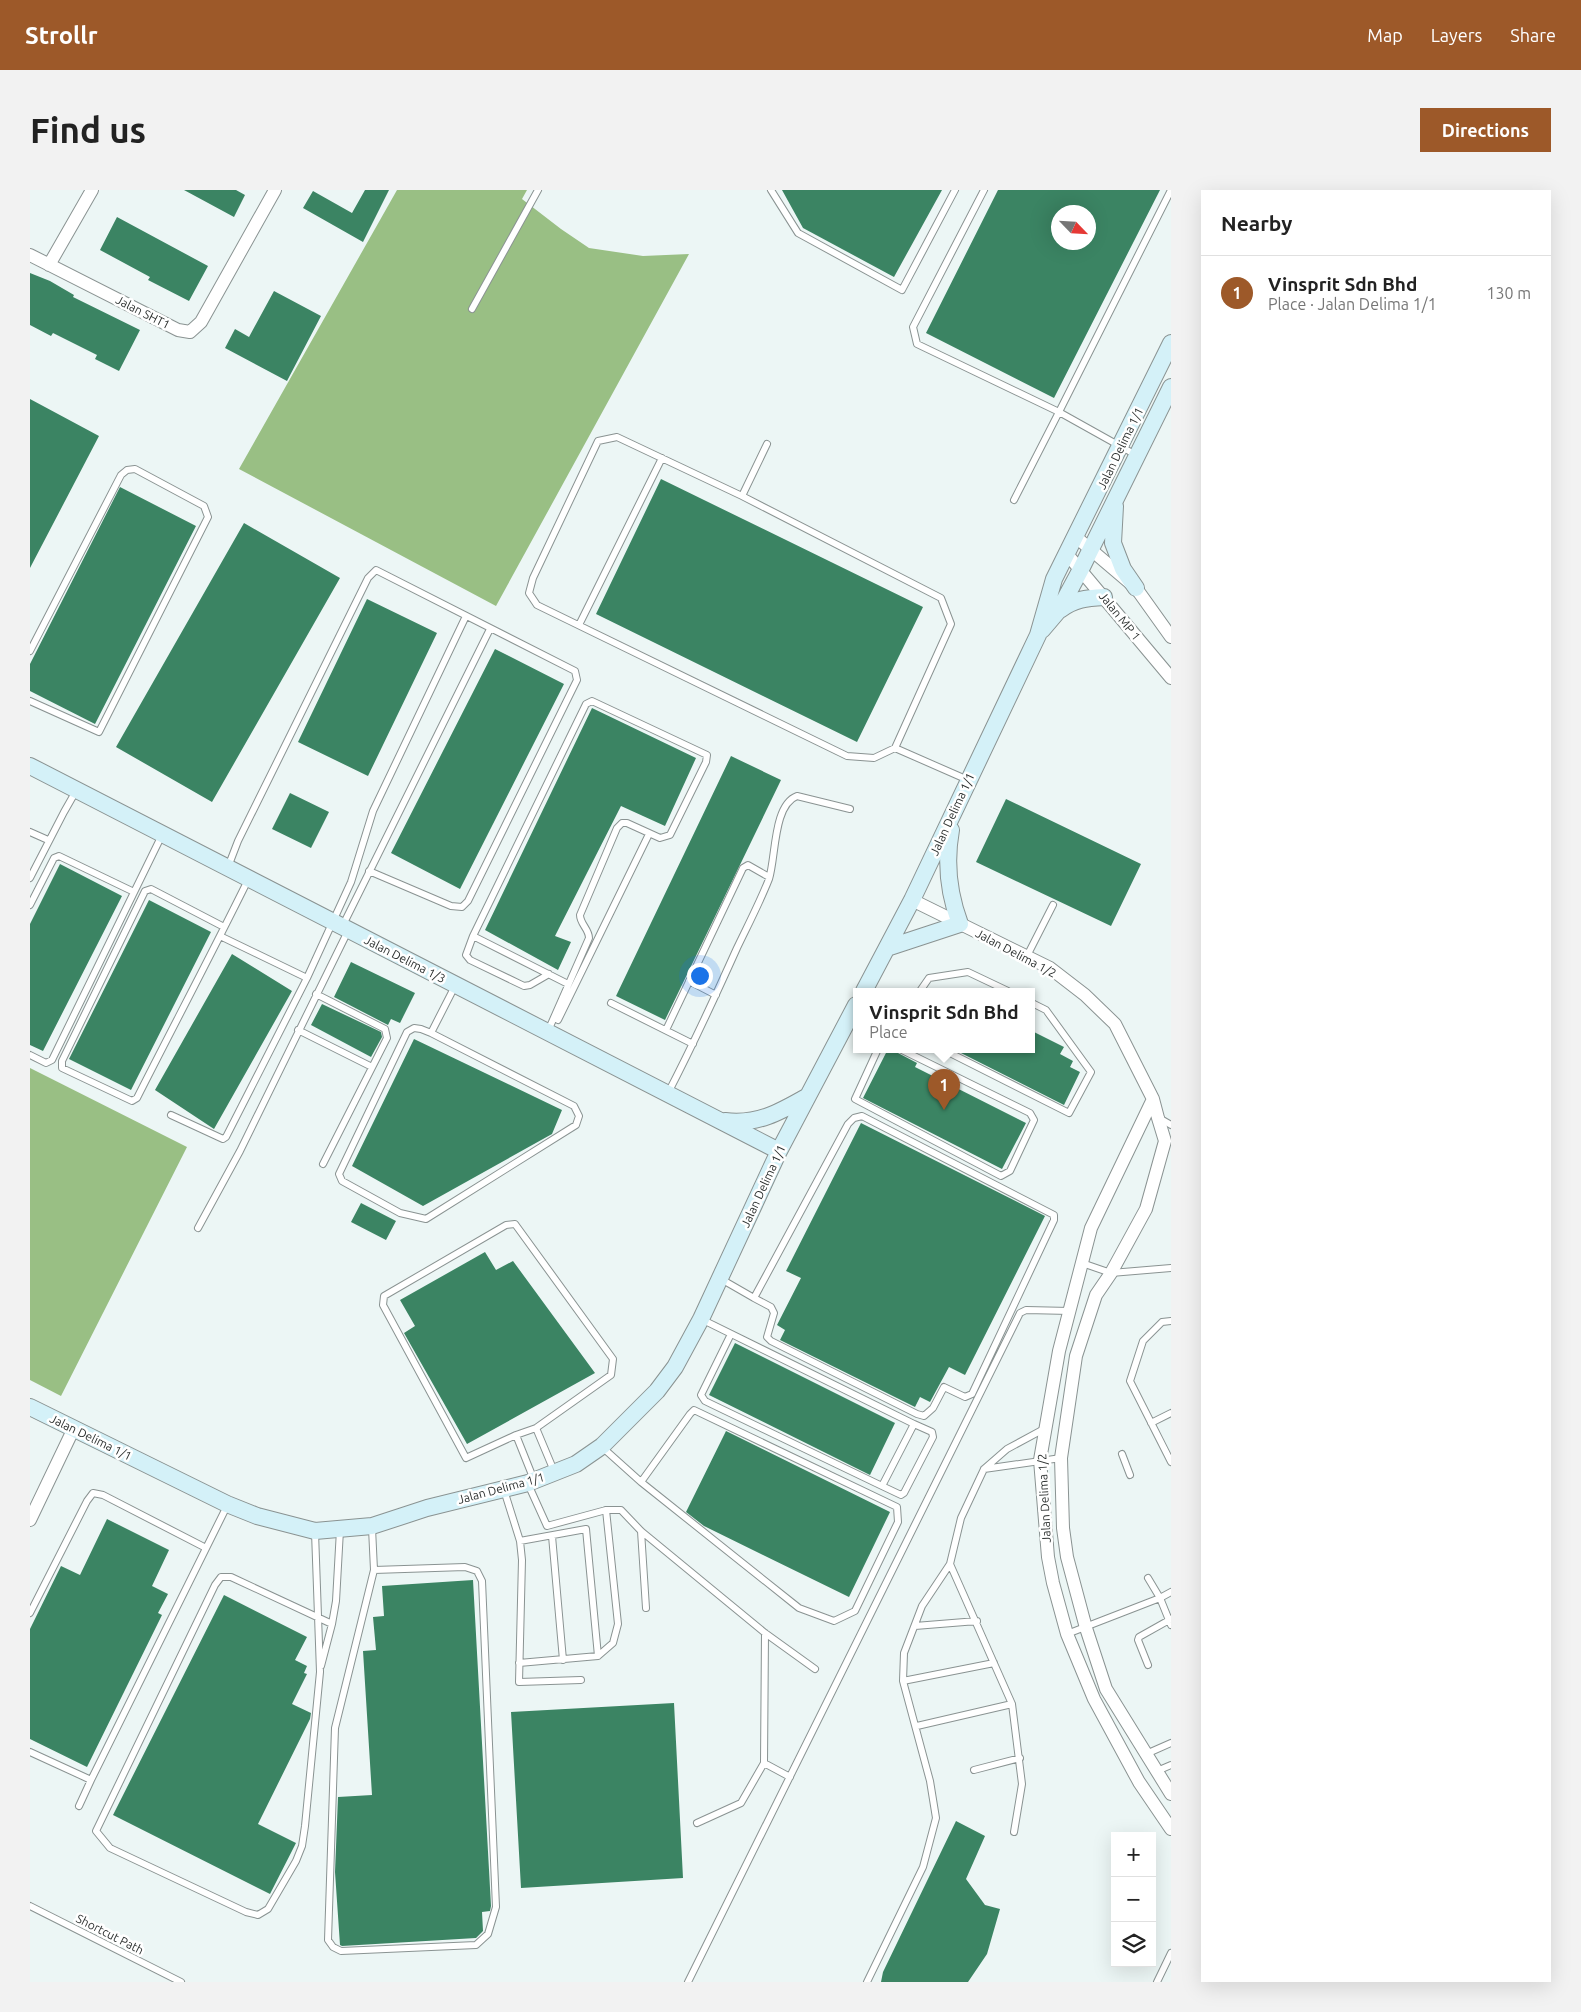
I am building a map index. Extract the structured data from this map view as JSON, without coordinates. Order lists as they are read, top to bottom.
{
  "streets": {
    "street": [
      "Jalan SHT1",
      "Jalan Delima 1/1",
      "Jalan MP 1",
      "Jalan Delima 1/2",
      "Jalan Delima 1/3"
    ],
    "lane": ["Shortcut Path"]
  },
  "crossings": [
    ["Jalan Delima 1/1", "Jalan MP 1"],
    ["Jalan Delima 1/1", "Jalan Delima 1/2"],
    ["Jalan Delima 1/1", "Jalan Delima 1/3"]
  ],
  "north": "bottom right",
  "page": {
    "header": "Strollr",
    "nav": ["Map", "Layers", "Share"],
    "buttons": "Directions",
    "title": "Find us",
    "heading": "Nearby",
    "list": [
      {
        "mark": "1",
        "name": "Vinsprit Sdn Bhd",
        "note": "Place · Jalan Delima 1/1",
        "value": "130 m"
      }
    ],
    "popup": ["Vinsprit Sdn Bhd", "Place"],
    "pins": "1",
    "map_buttons": ["+", "−"]
  }
}
